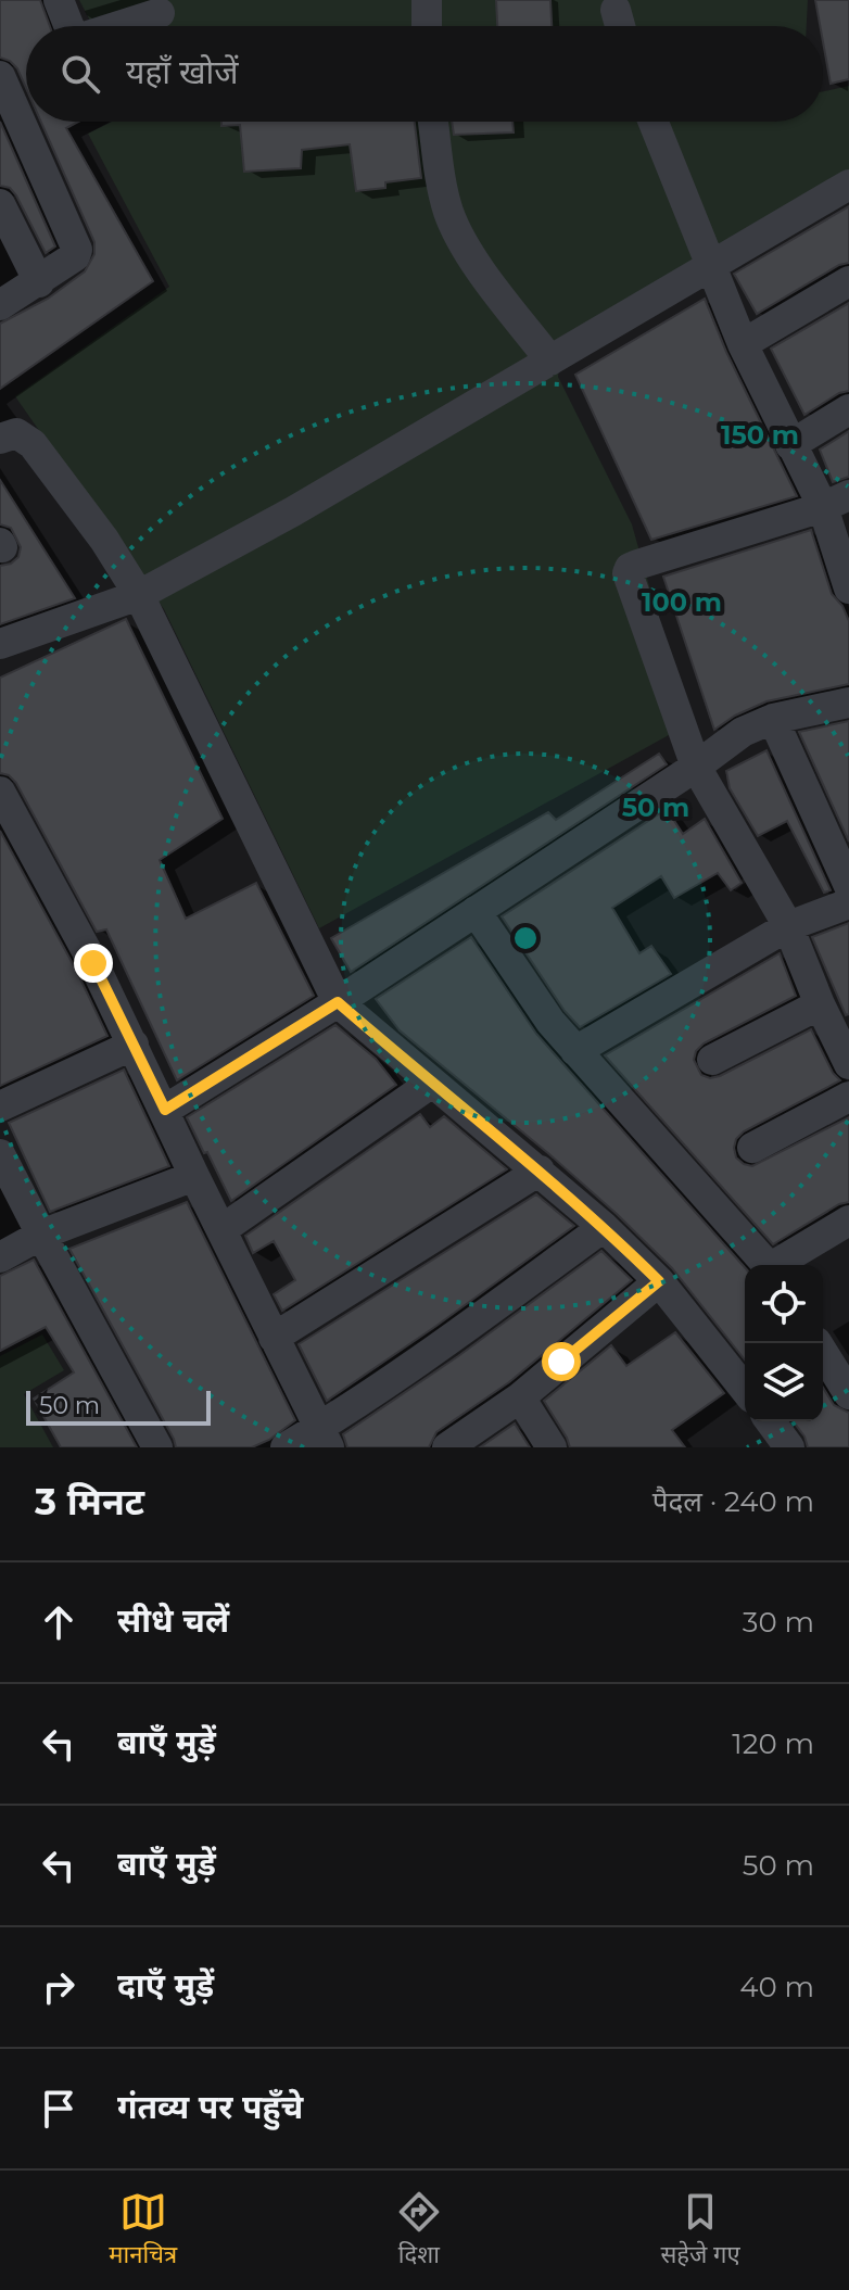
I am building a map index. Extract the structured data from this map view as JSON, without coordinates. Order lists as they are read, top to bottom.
{
  "scale_bar": "50 m",
  "page": {
    "search": "यहाँ खोजें",
    "scale": "50 m",
    "heading": ["3 मिनट", "पैदल · 240 m"],
    "list": [
      ["सीधे चलें", "30 m"],
      ["बाएँ मुड़ें", "120 m"],
      ["बाएँ मुड़ें", "50 m"],
      ["दाएँ मुड़ें", "40 m"],
      "गंतव्य पर पहुँचे"
    ],
    "nav": ["मानचित्र", "दिशा", "सहेजे गए"]
  },
  "rings": ["150 m", "100 m", "50 m"]
}
